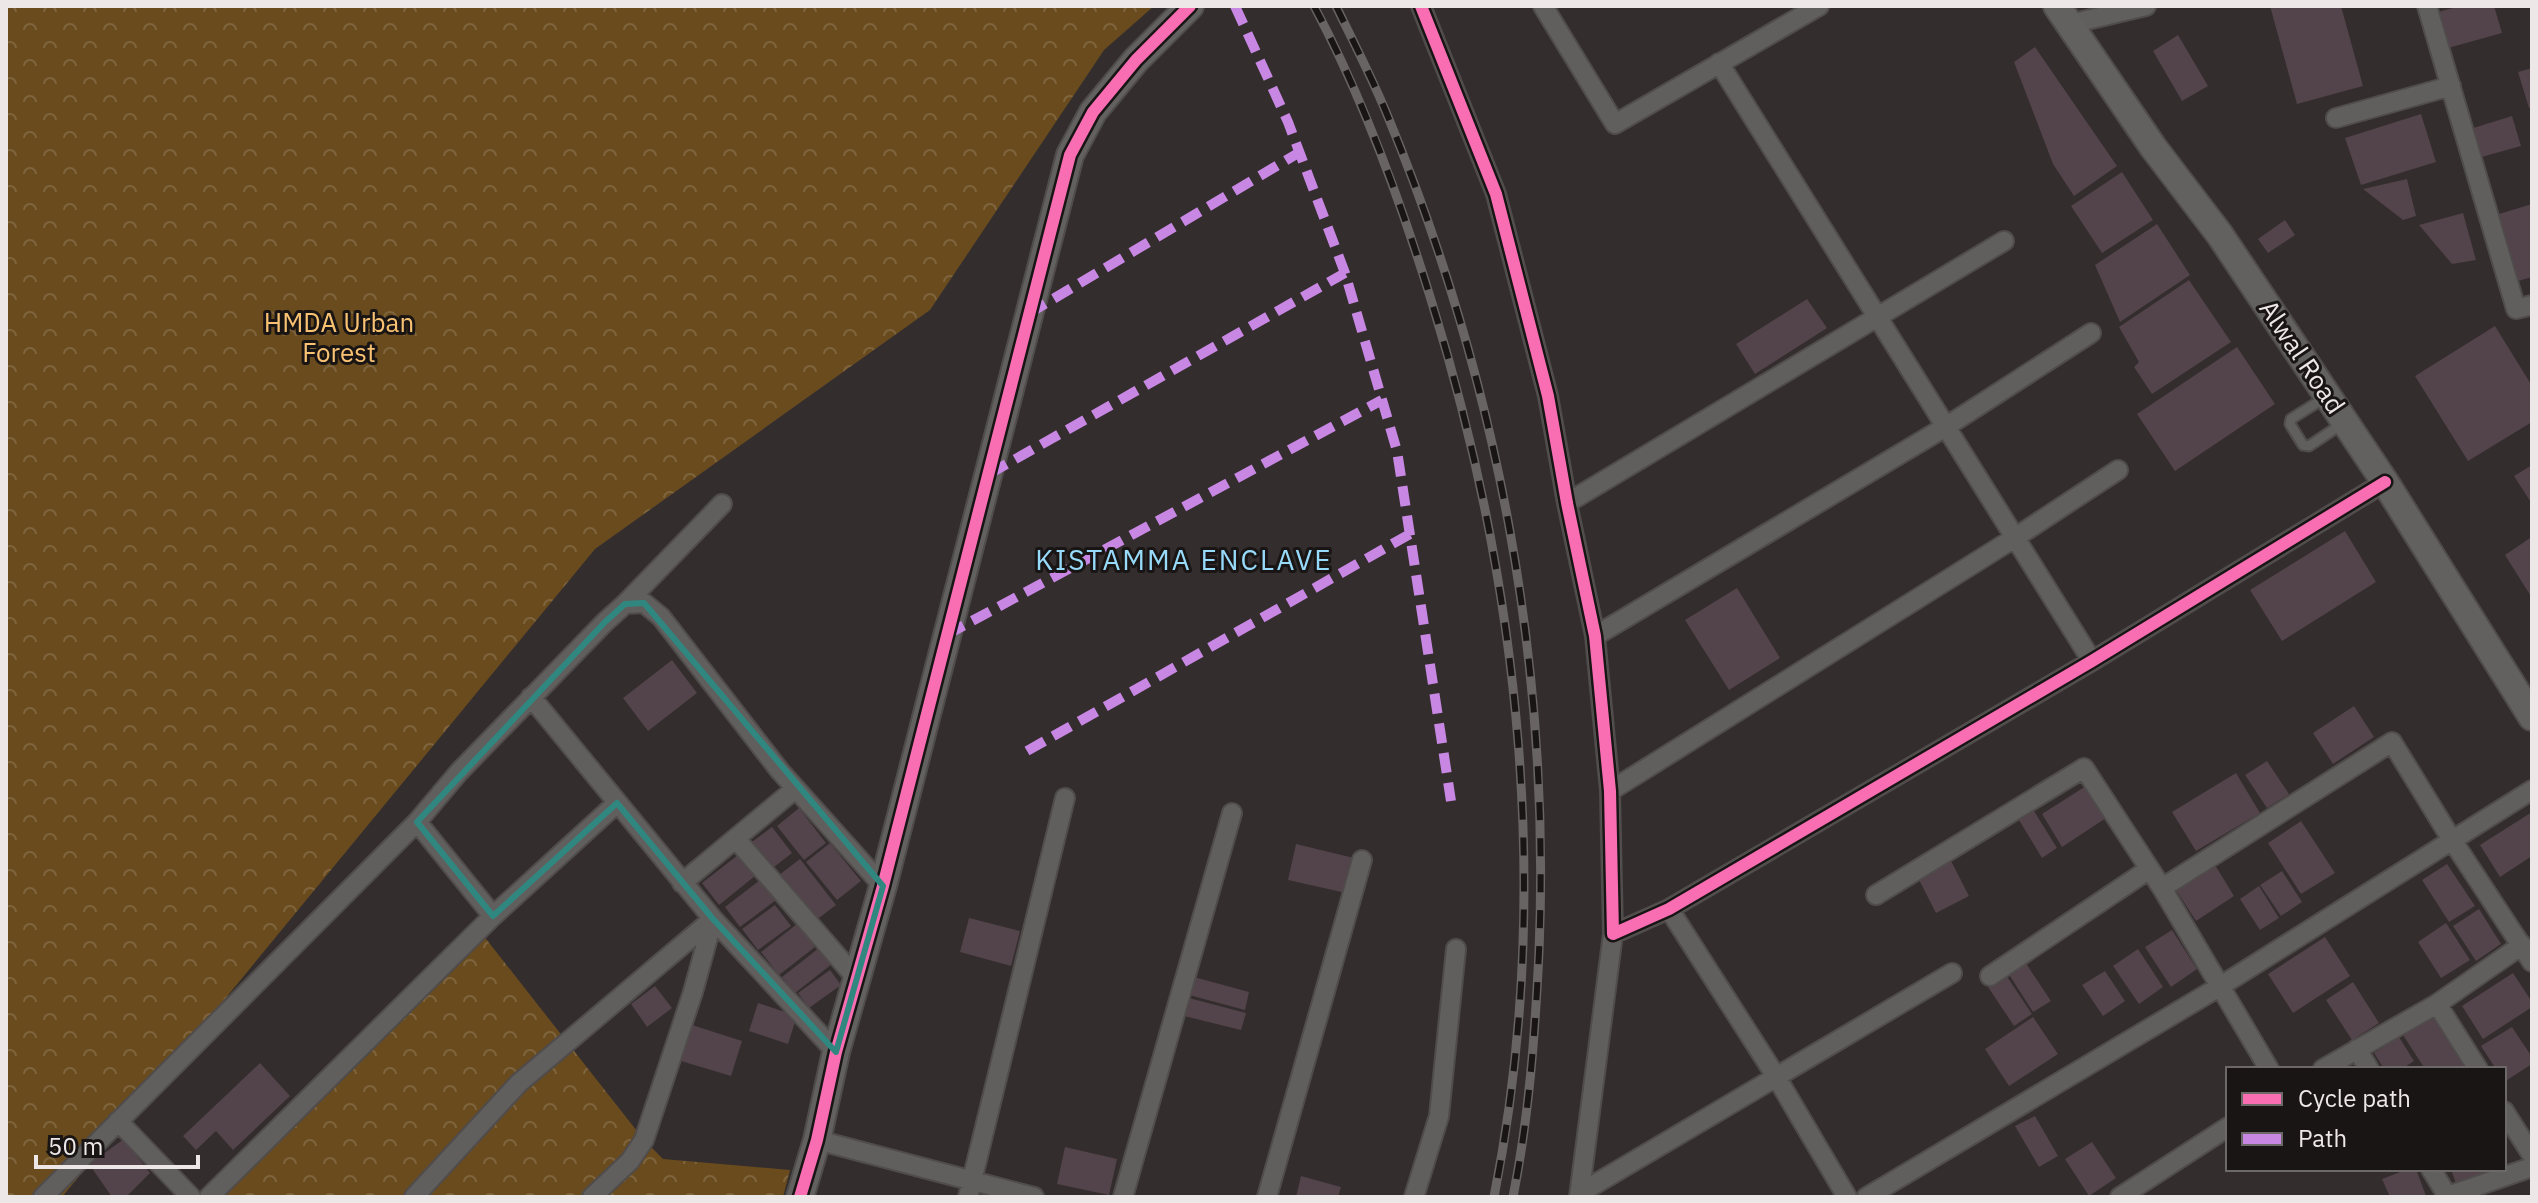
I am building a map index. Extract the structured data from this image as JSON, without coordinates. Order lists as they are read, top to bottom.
{
  "streets": {
    "street": ["Alwal Road"]
  },
  "districts": ["KISTAMMA ENCLAVE"],
  "parks": ["HMDA Urban Forest"],
  "legend": ["Cycle path", "Path"],
  "scale_bar": "50 m"
}
